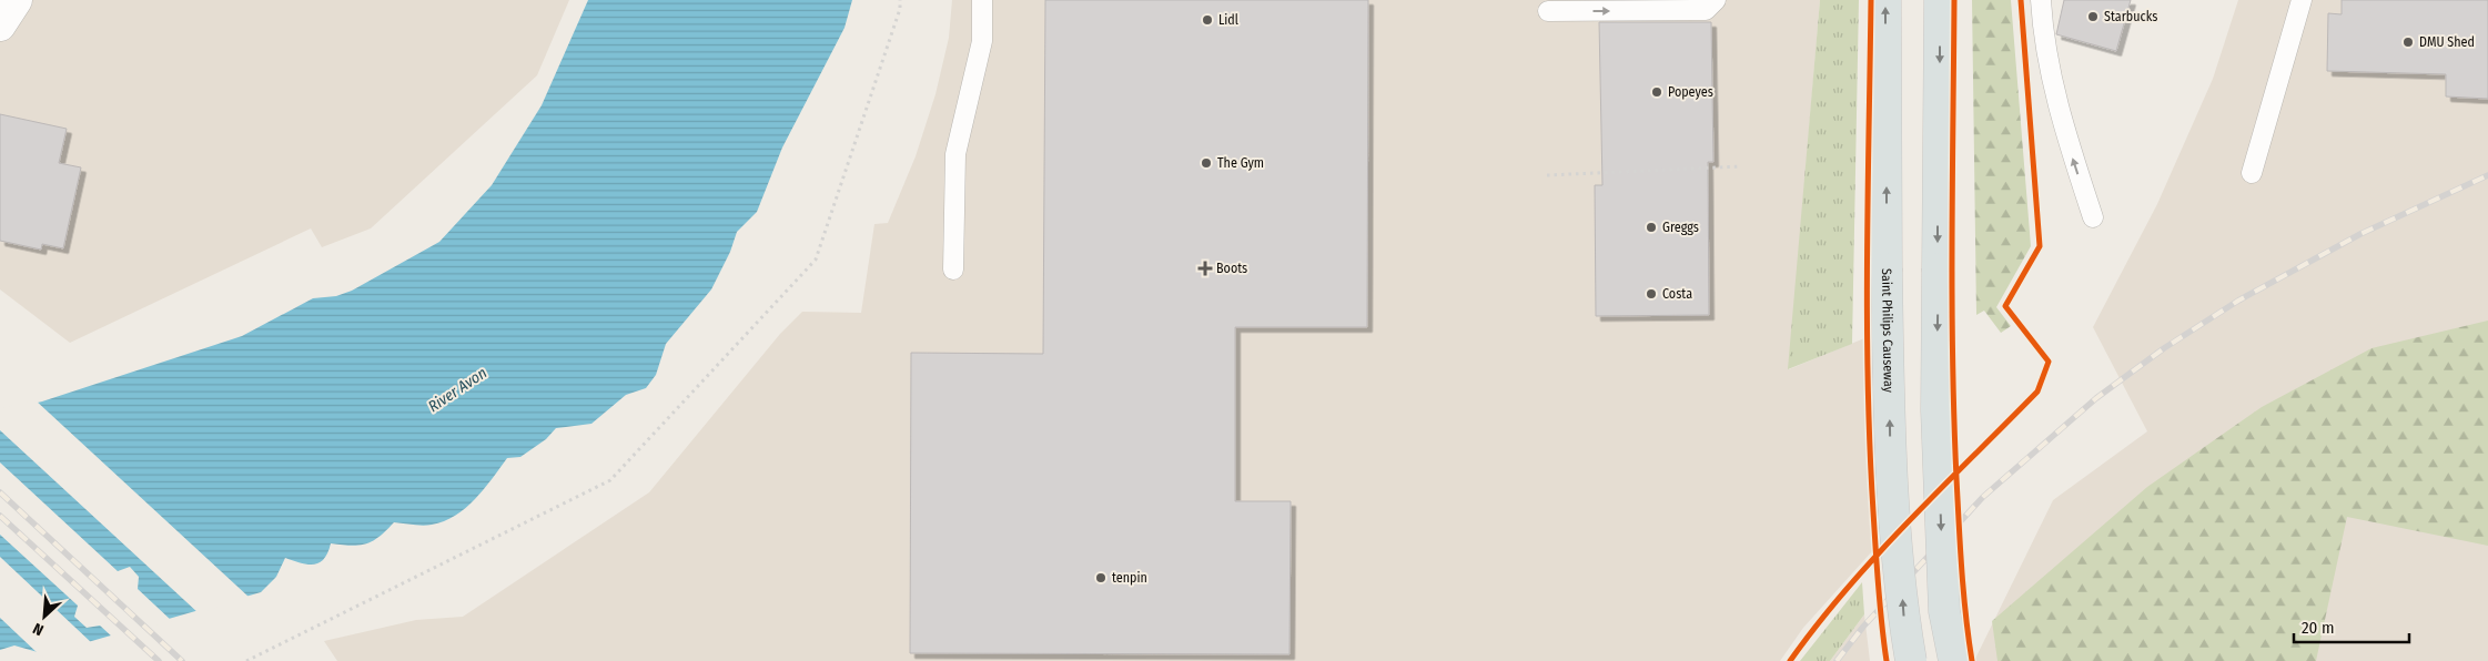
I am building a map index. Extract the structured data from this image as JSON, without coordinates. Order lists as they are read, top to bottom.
{
  "streets": {
    "main road": ["Saint Philips Causeway"]
  },
  "water": ["River Avon"],
  "places": {
    "other": [
      "Starbucks",
      "Lidl",
      "DMU Shed",
      "Popeyes",
      "The Gym",
      "Greggs",
      "Costa",
      "tenpin"
    ],
    "health": ["Boots"]
  },
  "scale_bar": "20 m",
  "north": "bottom left"
}
